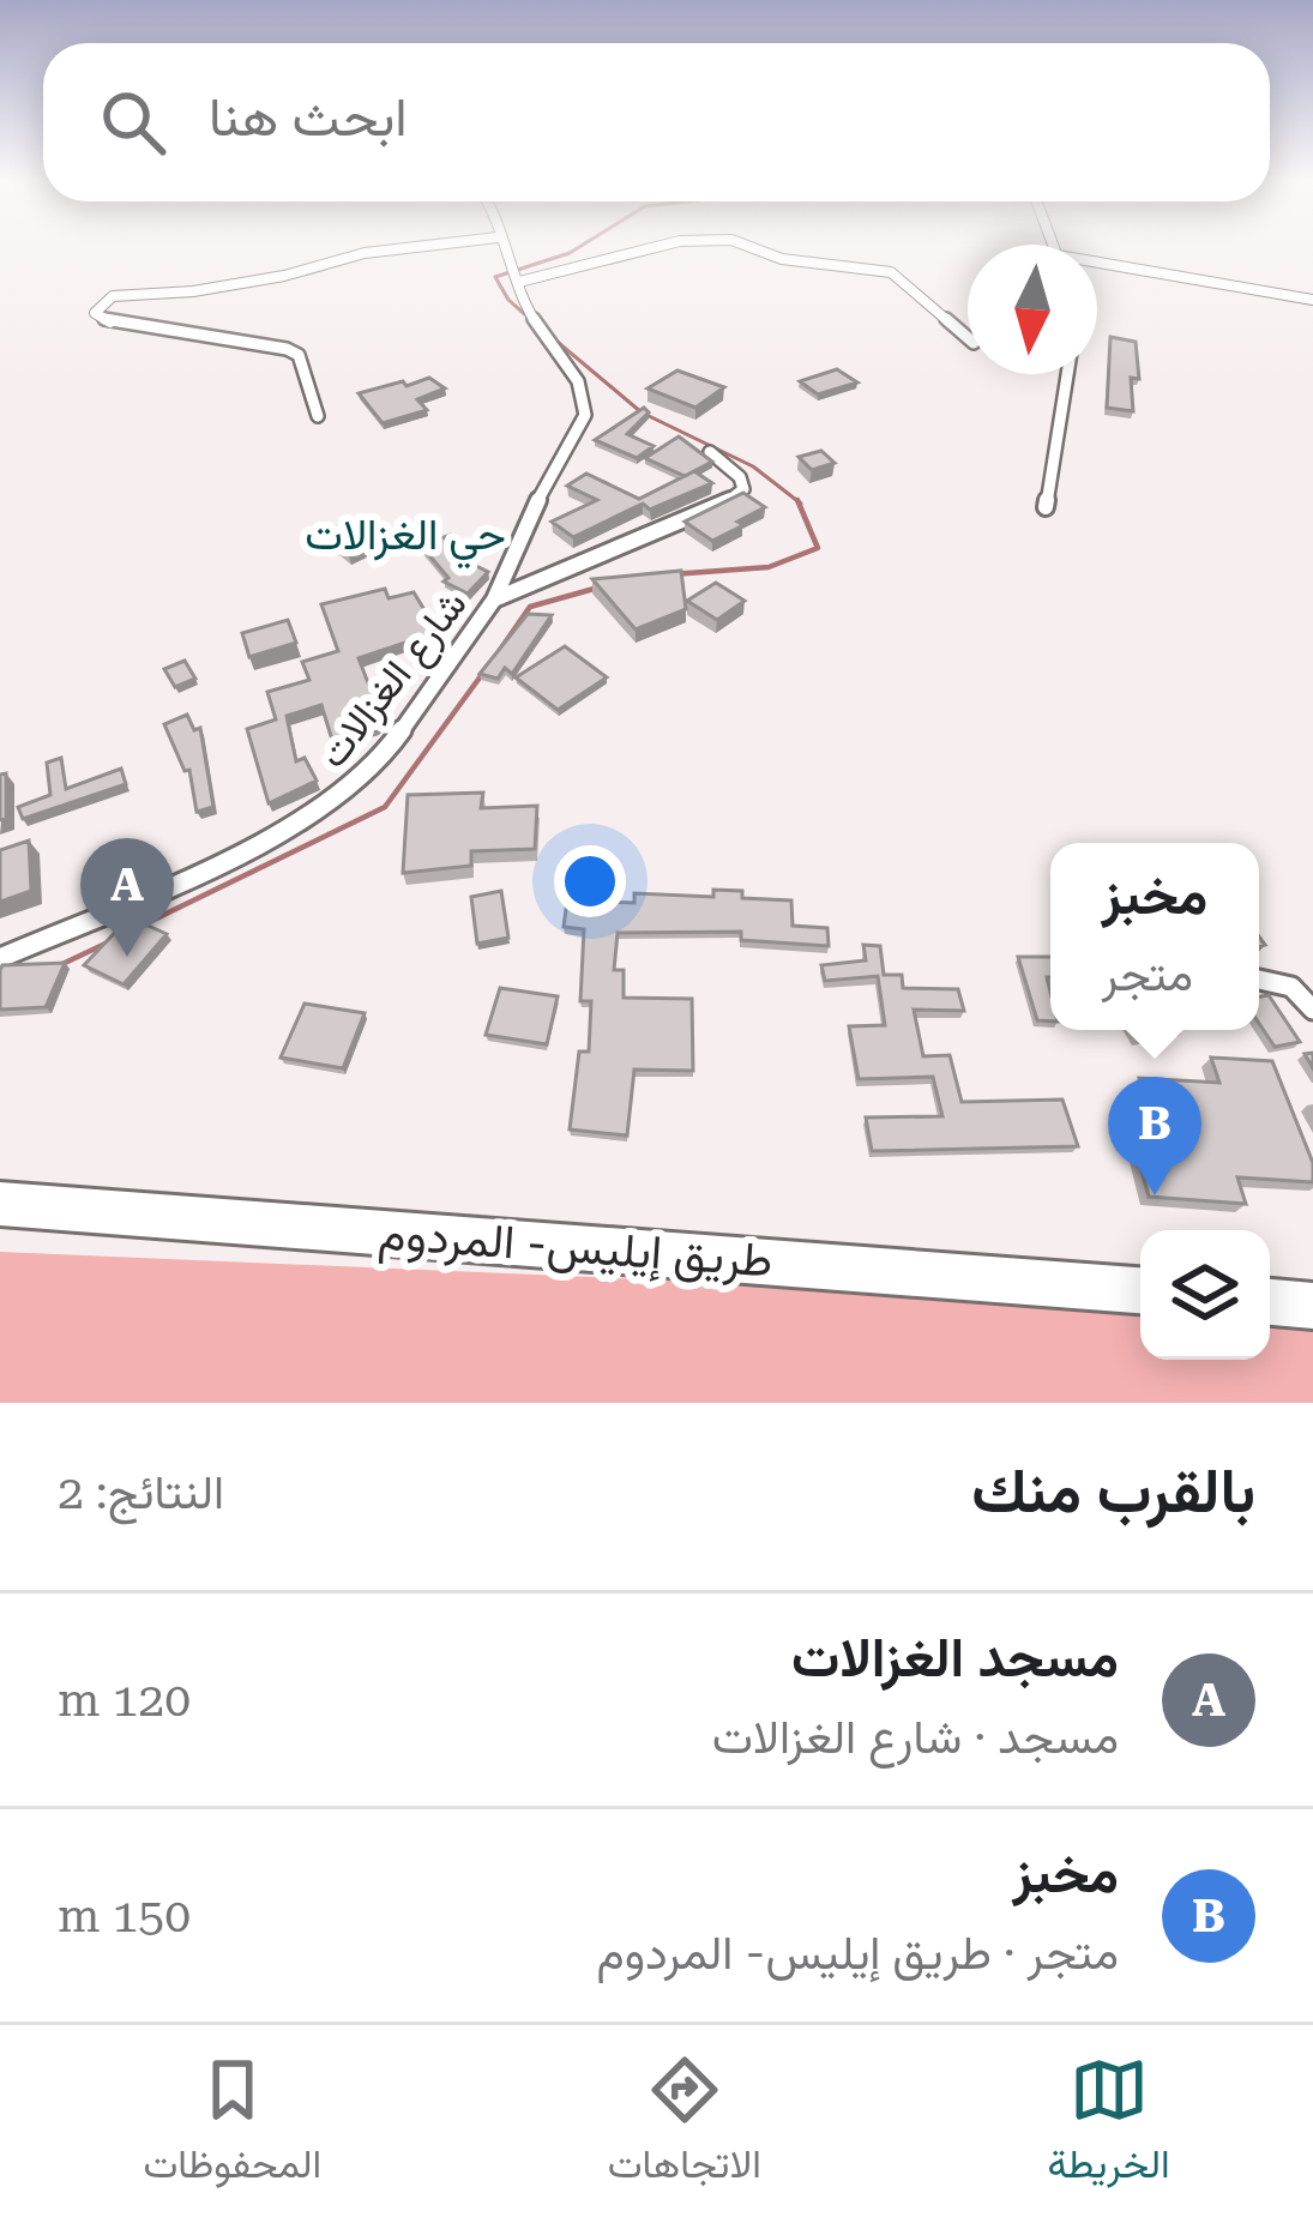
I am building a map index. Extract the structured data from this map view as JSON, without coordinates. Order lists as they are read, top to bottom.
{
  "streets": {
    "highway": ["طريق إيليس- المردوم"],
    "street": ["شارع الغزالات"]
  },
  "districts": ["حي الغزالات"],
  "north": "bottom",
  "page": {
    "search": "ابحث هنا",
    "pins": ["A", "B"],
    "popup": ["مخبز", "متجر"],
    "heading": ["بالقرب منك", "النتائج: 2"],
    "list": [
      {
        "mark": "A",
        "name": "مسجد الغزالات",
        "note": "مسجد · شارع الغزالات",
        "value": "120 m"
      },
      {
        "mark": "B",
        "name": "مخبز",
        "note": "متجر · طريق إيليس- المردوم",
        "value": "150 m"
      }
    ],
    "nav": ["الخريطة", "الاتجاهات", "المحفوظات"]
  }
}
